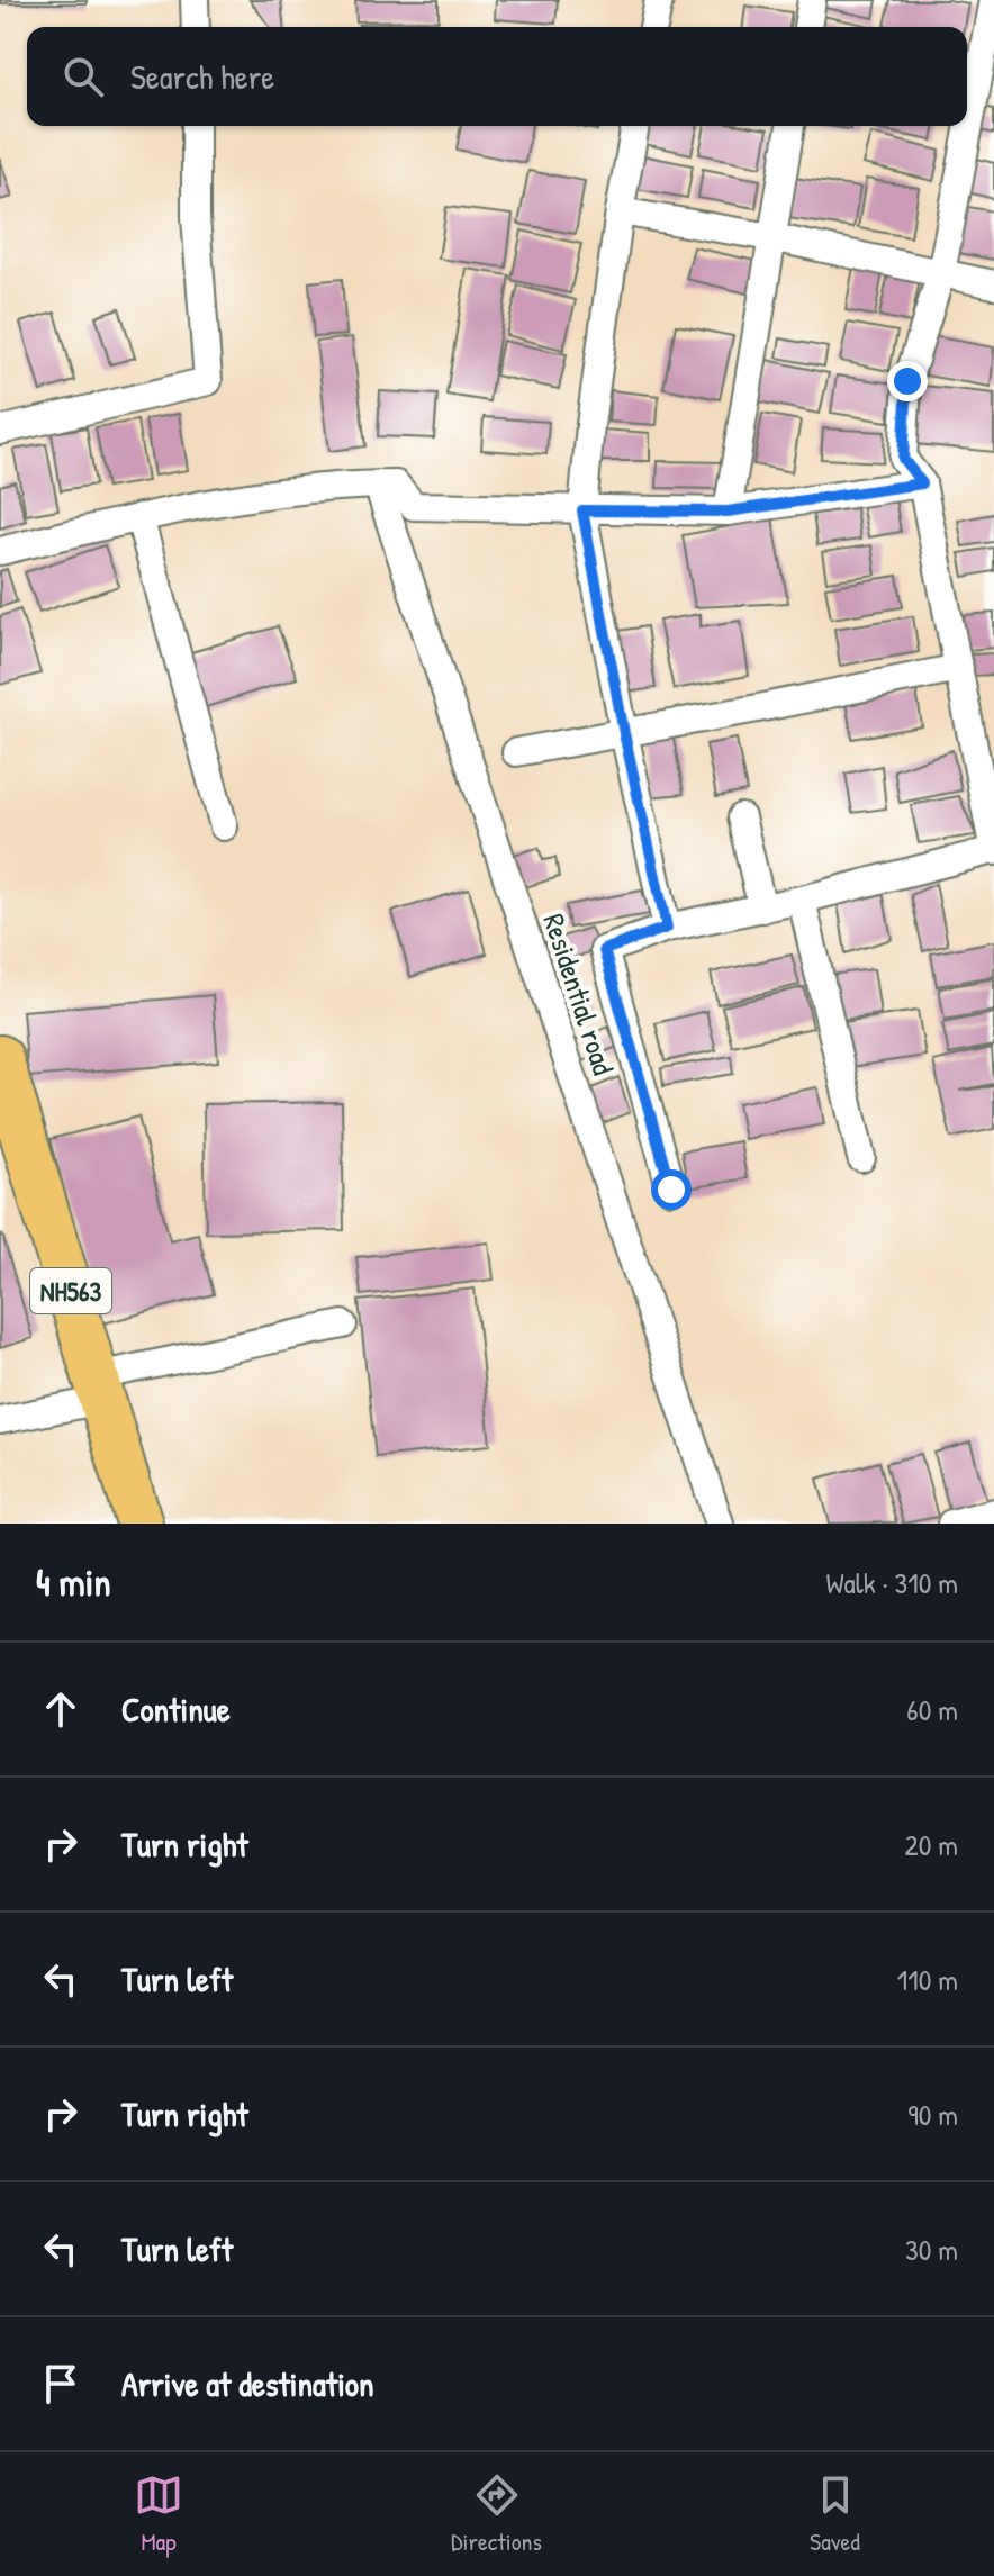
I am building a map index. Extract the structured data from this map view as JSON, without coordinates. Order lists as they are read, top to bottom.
{
  "streets": {
    "highway": ["NH563"],
    "street": ["Residential road"]
  },
  "page": {
    "search": "Search here",
    "heading": ["4 min", "Walk · 310 m"],
    "list": [
      ["Continue", "60 m"],
      ["Turn right", "20 m"],
      ["Turn left", "110 m"],
      ["Turn right", "90 m"],
      ["Turn left", "30 m"],
      "Arrive at destination"
    ],
    "nav": ["Map", "Directions", "Saved"]
  }
}
